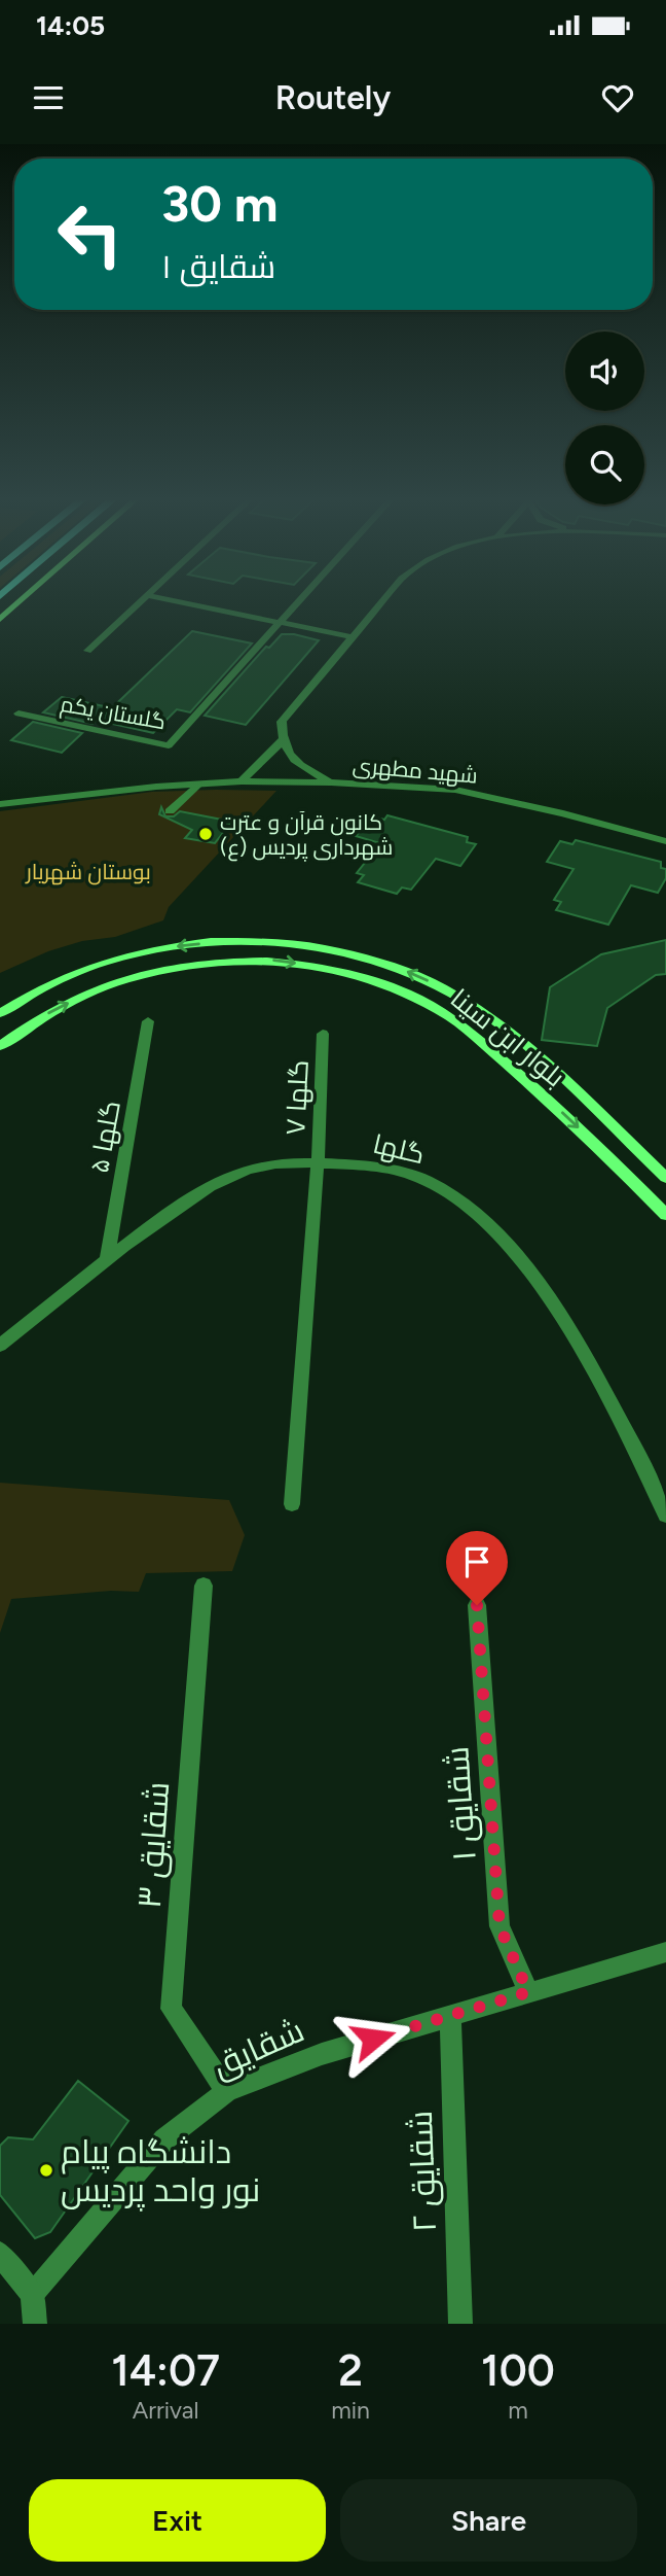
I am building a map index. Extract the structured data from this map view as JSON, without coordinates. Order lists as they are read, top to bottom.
{
  "streets": {
    "main road": ["بلوار ابن سینا"],
    "street": [
      "گلستان یکم",
      "شهید مطهری",
      "گلها ۷",
      "گلها ۵",
      "گلها",
      "شقایق ۱",
      "شقایق ۳",
      "شقایق",
      "شقایق ۲"
    ]
  },
  "crossings": [
    ["گلها ۷", "گلها"],
    ["گلها ۵", "گلها"],
    ["شقایق ۱", "شقایق"],
    ["شقایق ۳", "شقایق"],
    ["شقایق", "شقایق ۲"]
  ],
  "parks": ["بوستان شهریار"],
  "places": ["کانون قرآن و عترت (ع) شهرداری پردیس", "دانشگاه پیام نور واحد پردیس"],
  "page": {
    "status": "14:05",
    "header": "Routely",
    "turn": ["30 m", "شقایق ۱"],
    "eta": [
      "14:07",
      "Arrival",
      "2",
      "min",
      "100",
      "m"
    ],
    "buttons": ["Exit", "Share"]
  }
}
